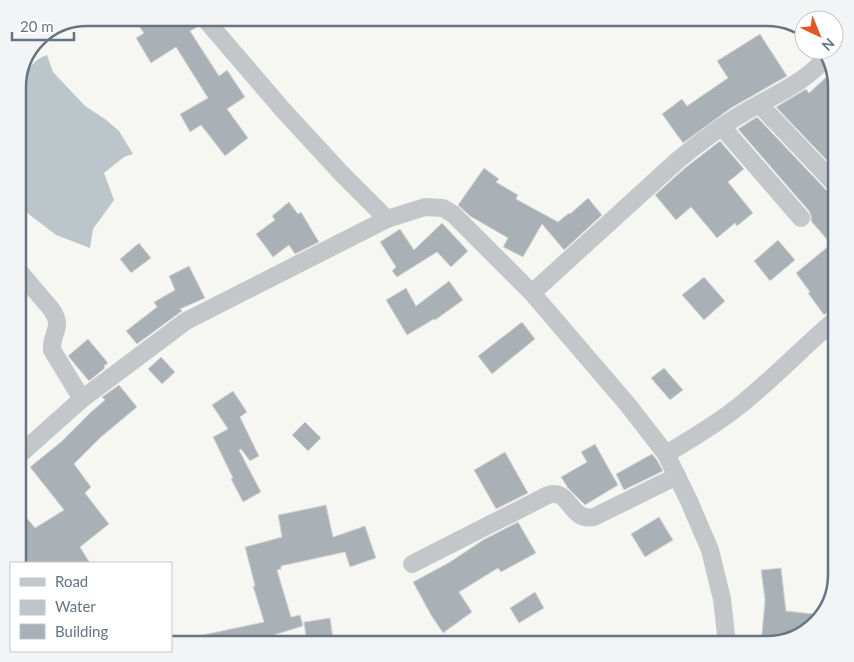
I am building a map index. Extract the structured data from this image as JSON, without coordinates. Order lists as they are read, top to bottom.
{
  "legend": ["Road", "Water", "Building"],
  "scale_bar": "20 m",
  "north": "bottom right"
}
